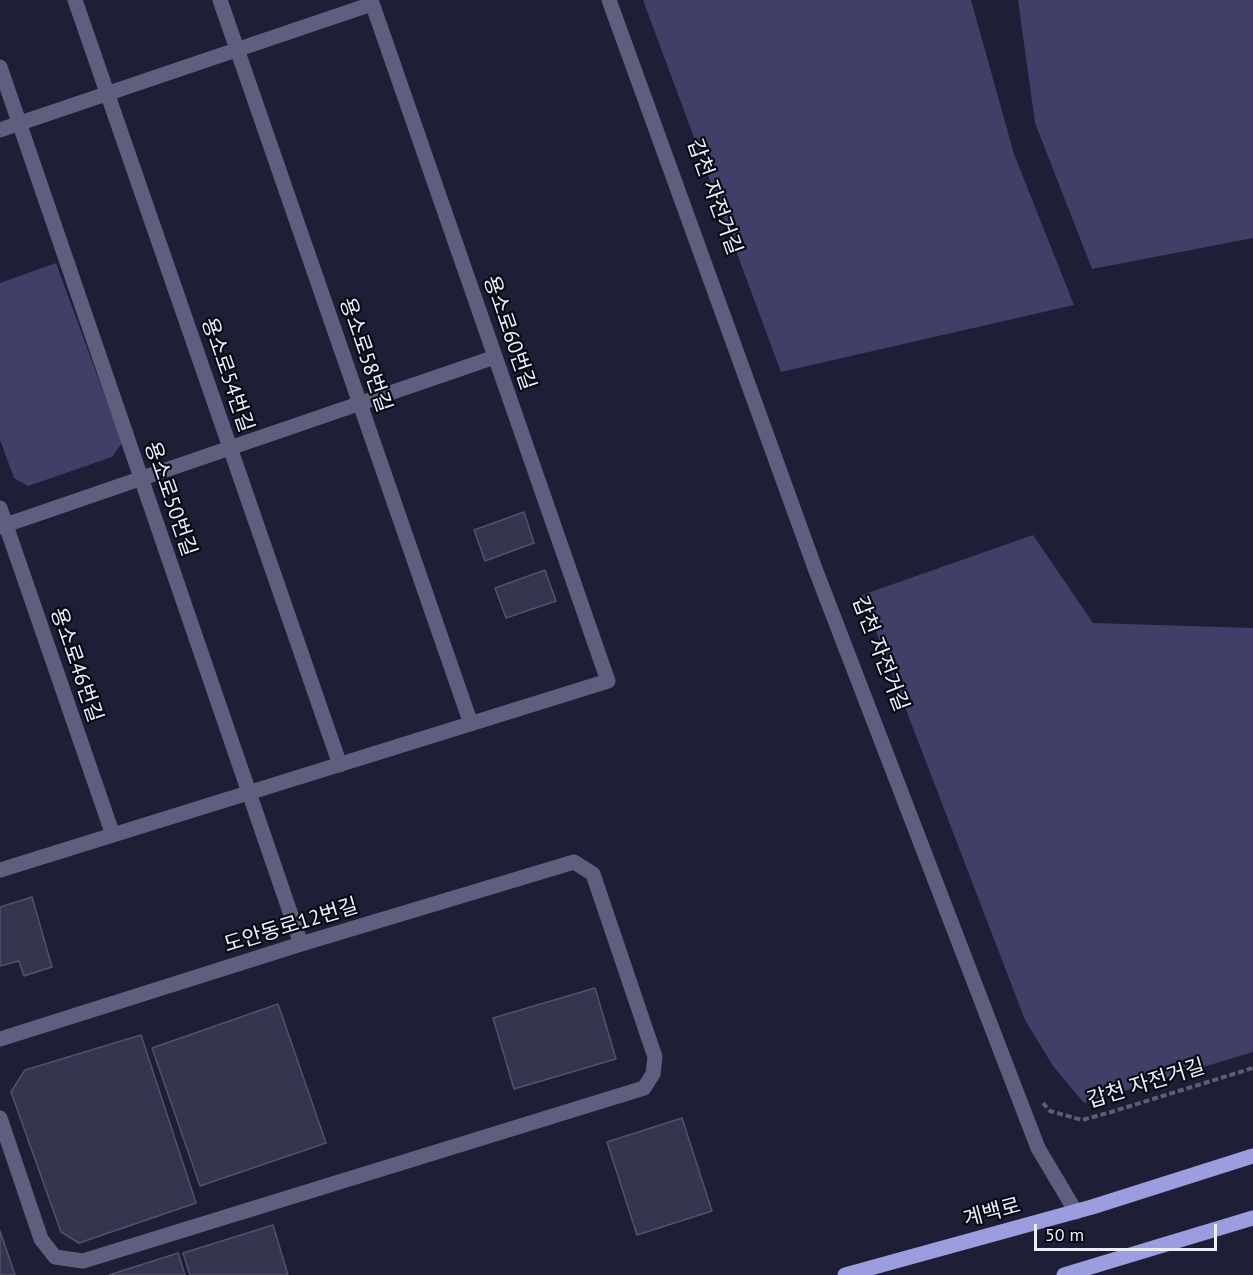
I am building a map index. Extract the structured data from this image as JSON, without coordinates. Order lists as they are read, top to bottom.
{
  "streets": {
    "main road": ["계백로"],
    "street": [
      "용소로60번길",
      "용소로58번길",
      "용소로54번길",
      "용소로50번길",
      "용소로46번길",
      "도안동로12번길"
    ],
    "path": ["갑천 자전거길"]
  },
  "crossings": [
    ["용소로60번길", "용소로58번길"],
    ["용소로50번길", "도안동로12번길"]
  ],
  "scale_bar": "50 m"
}
